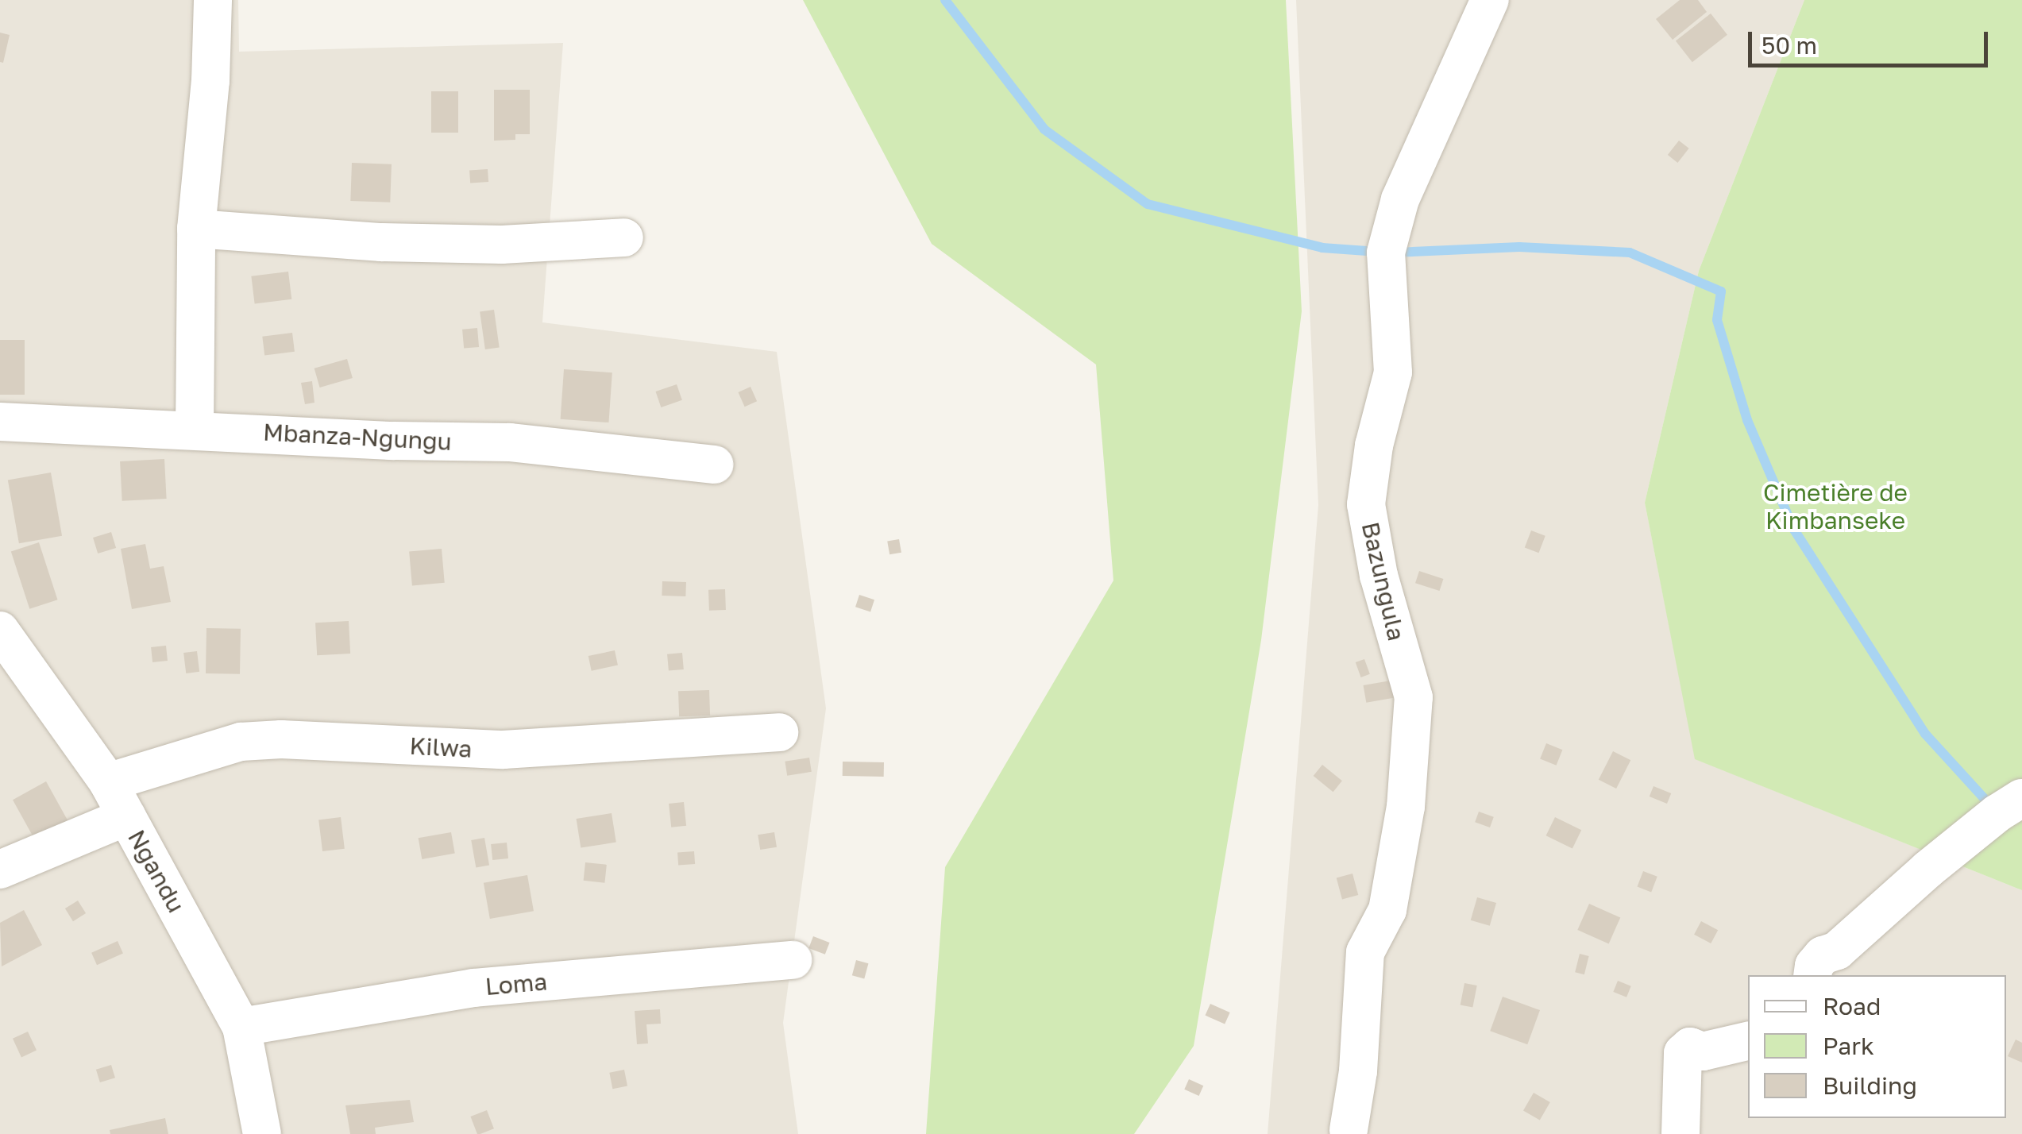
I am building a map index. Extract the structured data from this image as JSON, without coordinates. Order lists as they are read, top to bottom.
{
  "streets": {
    "street": [
      "Mbanza-Ngungu",
      "Bazungula",
      "Kilwa",
      "Ngandu",
      "Loma"
    ]
  },
  "crossings": [
    ["Kilwa", "Ngandu"],
    ["Ngandu", "Loma"]
  ],
  "parks": ["Cimetière de Kimbanseke"],
  "legend": ["Road", "Park", "Building"],
  "scale_bar": "50 m"
}
